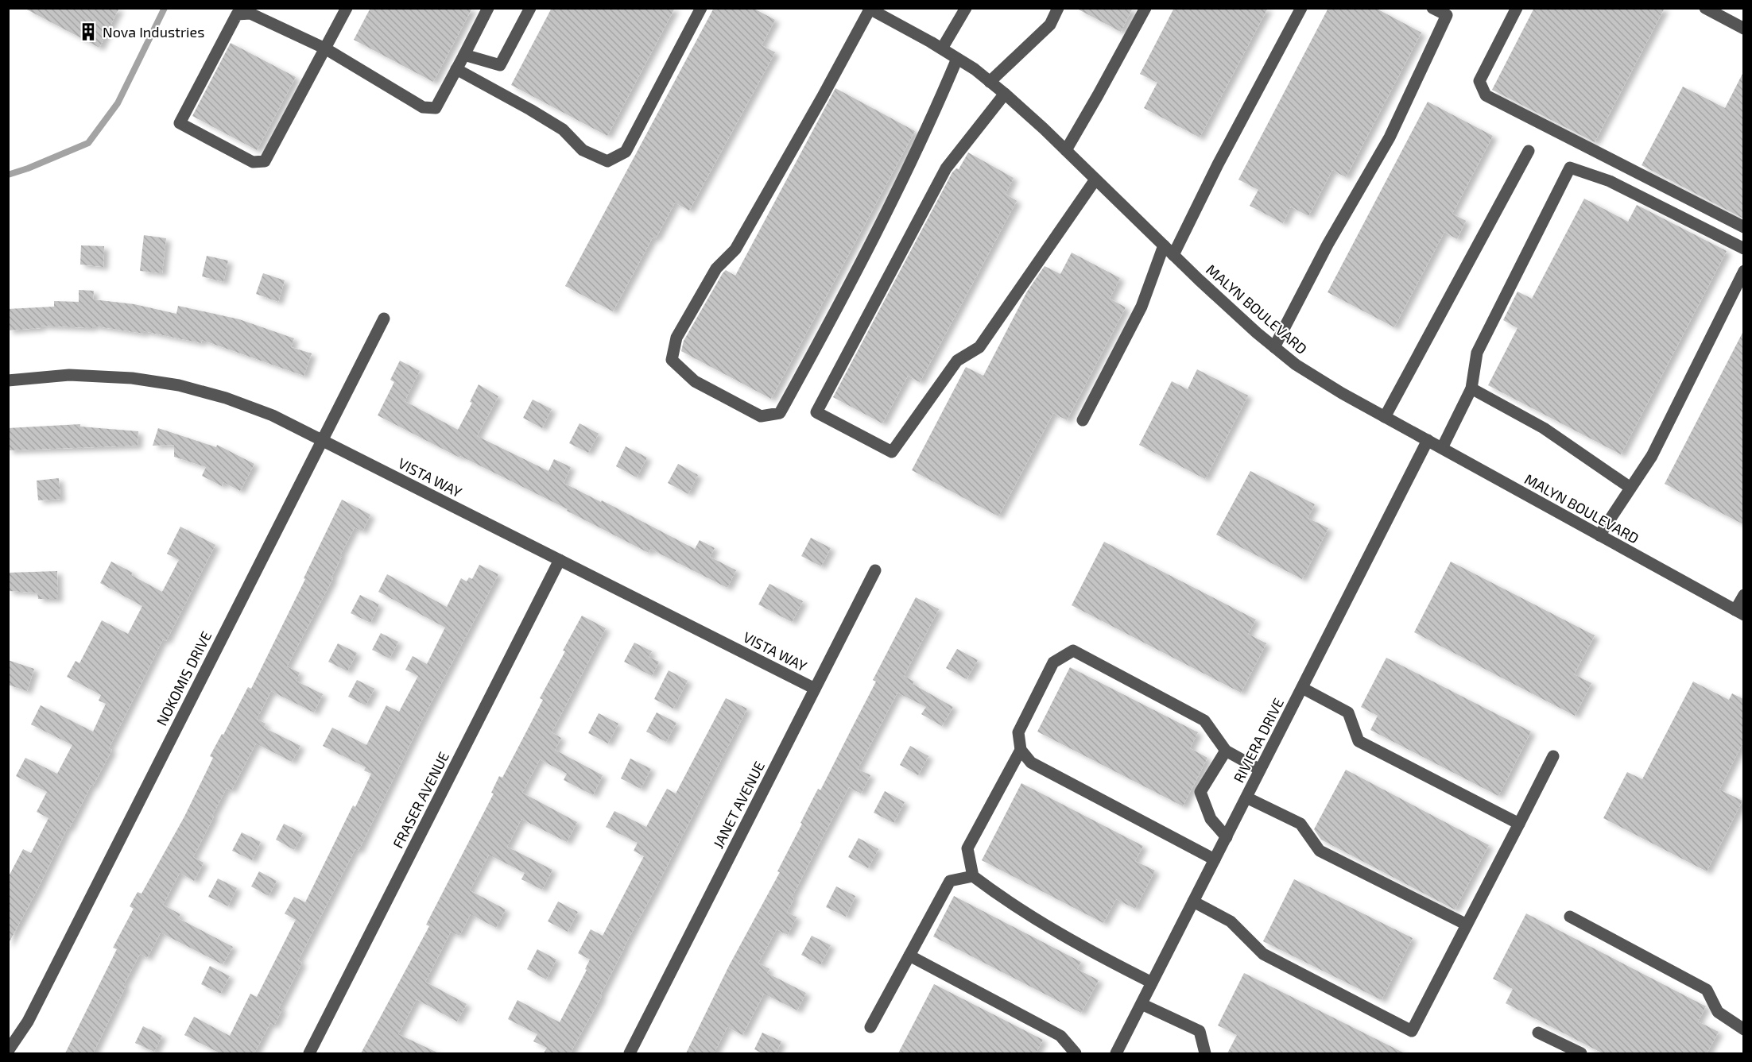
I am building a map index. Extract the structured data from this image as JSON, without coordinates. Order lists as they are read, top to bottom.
{
  "streets": {
    "street": [
      "MALYN BOULEVARD",
      "VISTA WAY",
      "NOKOMIS DRIVE",
      "RIVIERA DRIVE",
      "FRASER AVENUE",
      "JANET AVENUE"
    ]
  },
  "crossings": [
    ["MALYN BOULEVARD", "RIVIERA DRIVE"],
    ["VISTA WAY", "NOKOMIS DRIVE"],
    ["VISTA WAY", "FRASER AVENUE"],
    ["VISTA WAY", "JANET AVENUE"]
  ],
  "places": {
    "building": ["Nova Industries"]
  }
}
